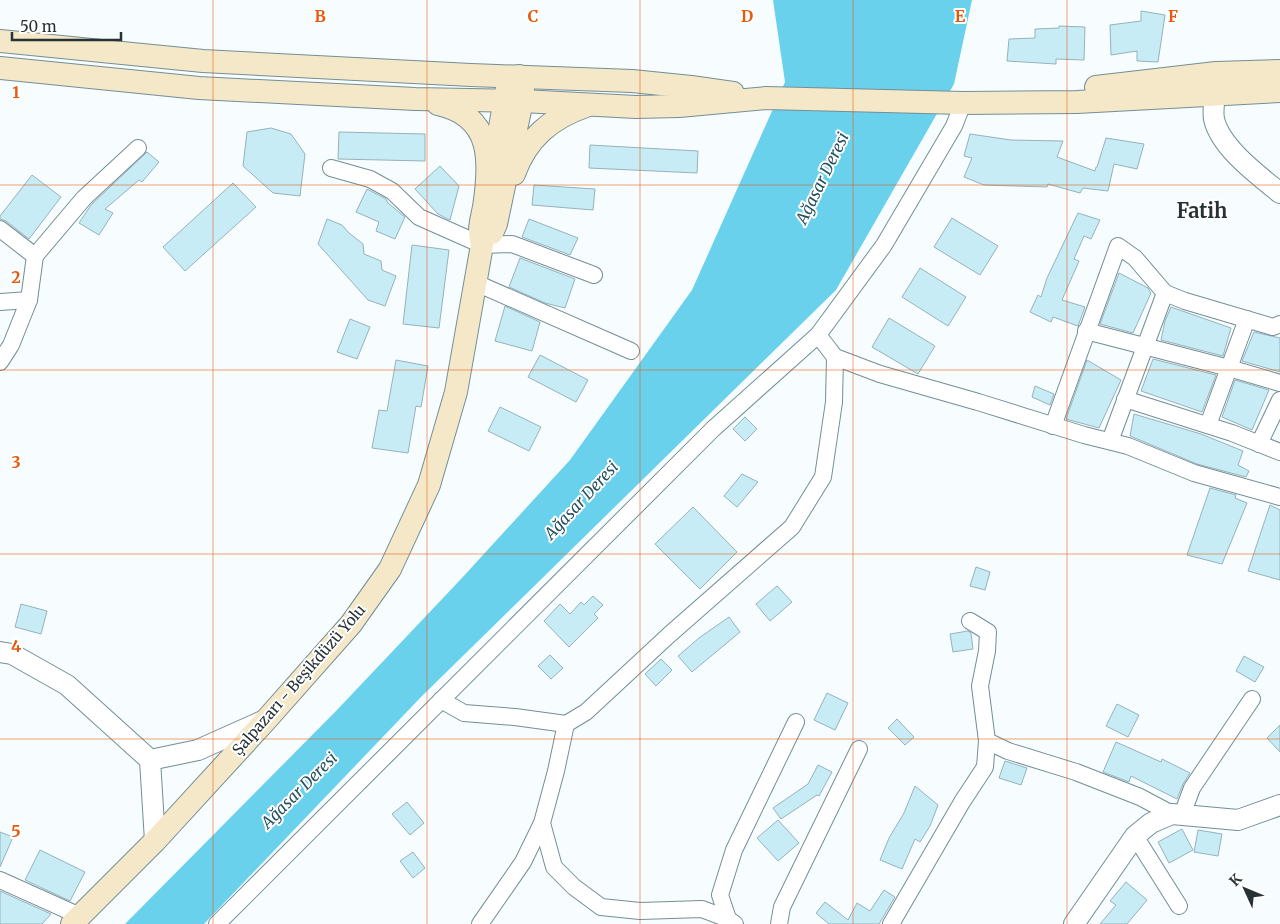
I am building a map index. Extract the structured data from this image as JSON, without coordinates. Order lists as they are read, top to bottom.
{
  "streets": {
    "main road": ["Şalpazarı - Beşikdüzü Yolu"]
  },
  "districts": ["Fatih"],
  "water": ["Ağasar Deresi"],
  "scale_bar": "50 m",
  "north": "top left",
  "grid": {
    "columns": [
      "B",
      "C",
      "D",
      "E",
      "F"
    ],
    "rows": [
      "1",
      "2",
      "3",
      "4",
      "5"
    ]
  }
}
